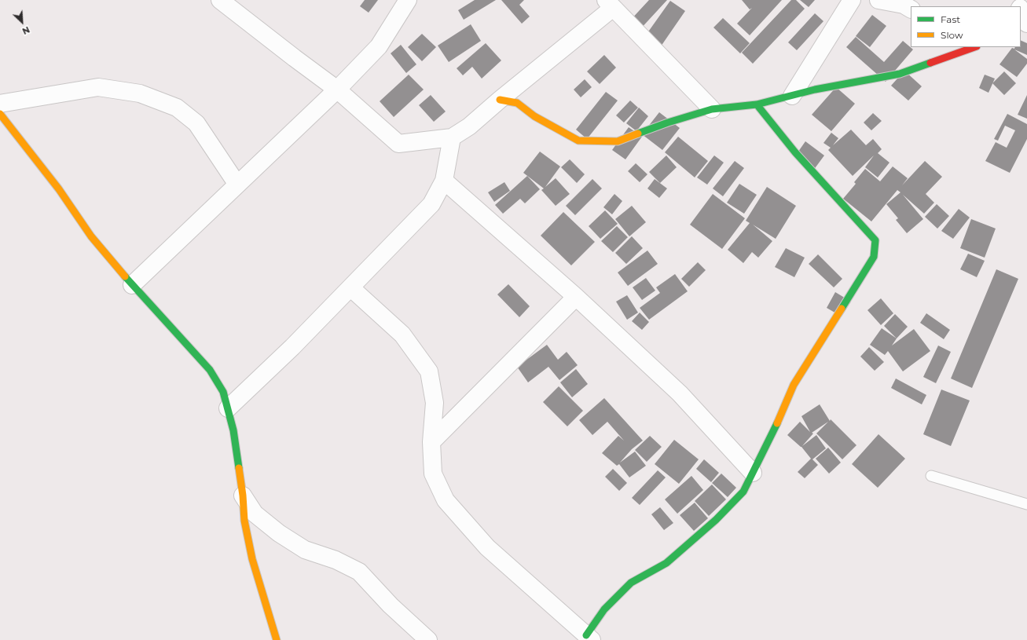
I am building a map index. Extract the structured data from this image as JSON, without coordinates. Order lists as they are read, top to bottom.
{
  "legend": ["Fast", "Slow"],
  "north": "bottom right"
}
